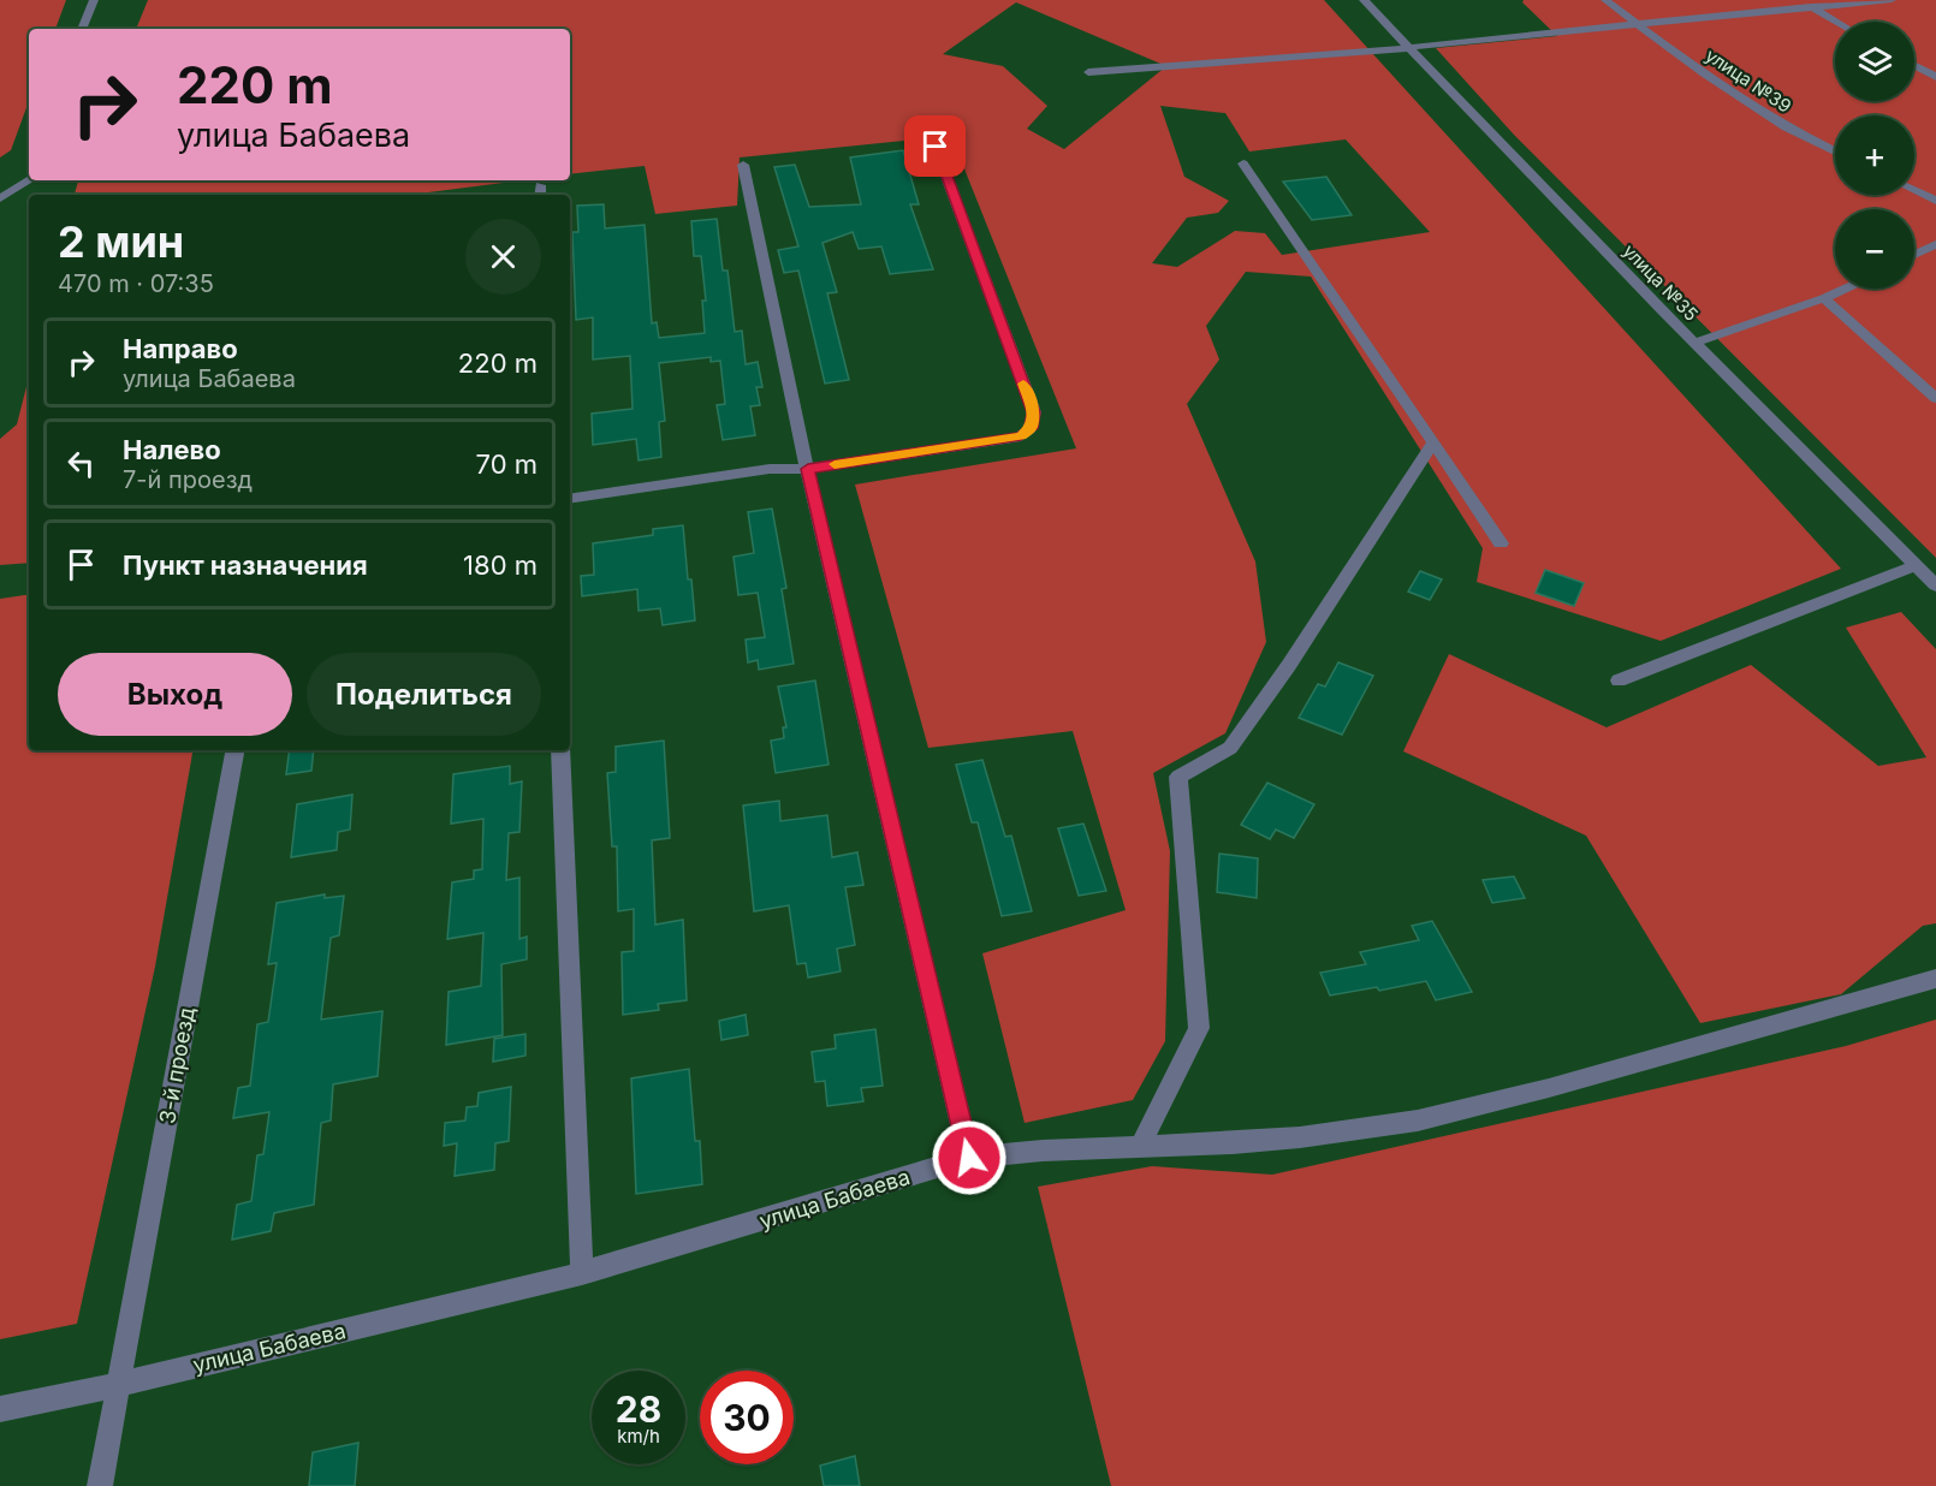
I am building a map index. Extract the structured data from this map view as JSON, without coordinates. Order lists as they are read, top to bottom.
{
  "streets": {
    "street": [
      "улица №39",
      "улица №35",
      "3-й проезд",
      "улица Бабаева"
    ]
  },
  "crossings": [
    ["3-й проезд", "улица Бабаева"]
  ],
  "page": {
    "map_buttons": ["+", "−"],
    "turn": ["220 m", "улица Бабаева"],
    "heading": ["2 мин", "470 m · 07:35"],
    "list": [
      {
        "name": "Направо",
        "note": "улица Бабаева",
        "value": "220 m"
      },
      {
        "name": "Налево",
        "note": "7-й проезд",
        "value": "70 m"
      },
      {
        "name": "Пункт назначения",
        "value": "180 m"
      }
    ],
    "buttons": ["Выход", "Поделиться"],
    "speed": "28 km/h",
    "limit": "30"
  }
}
